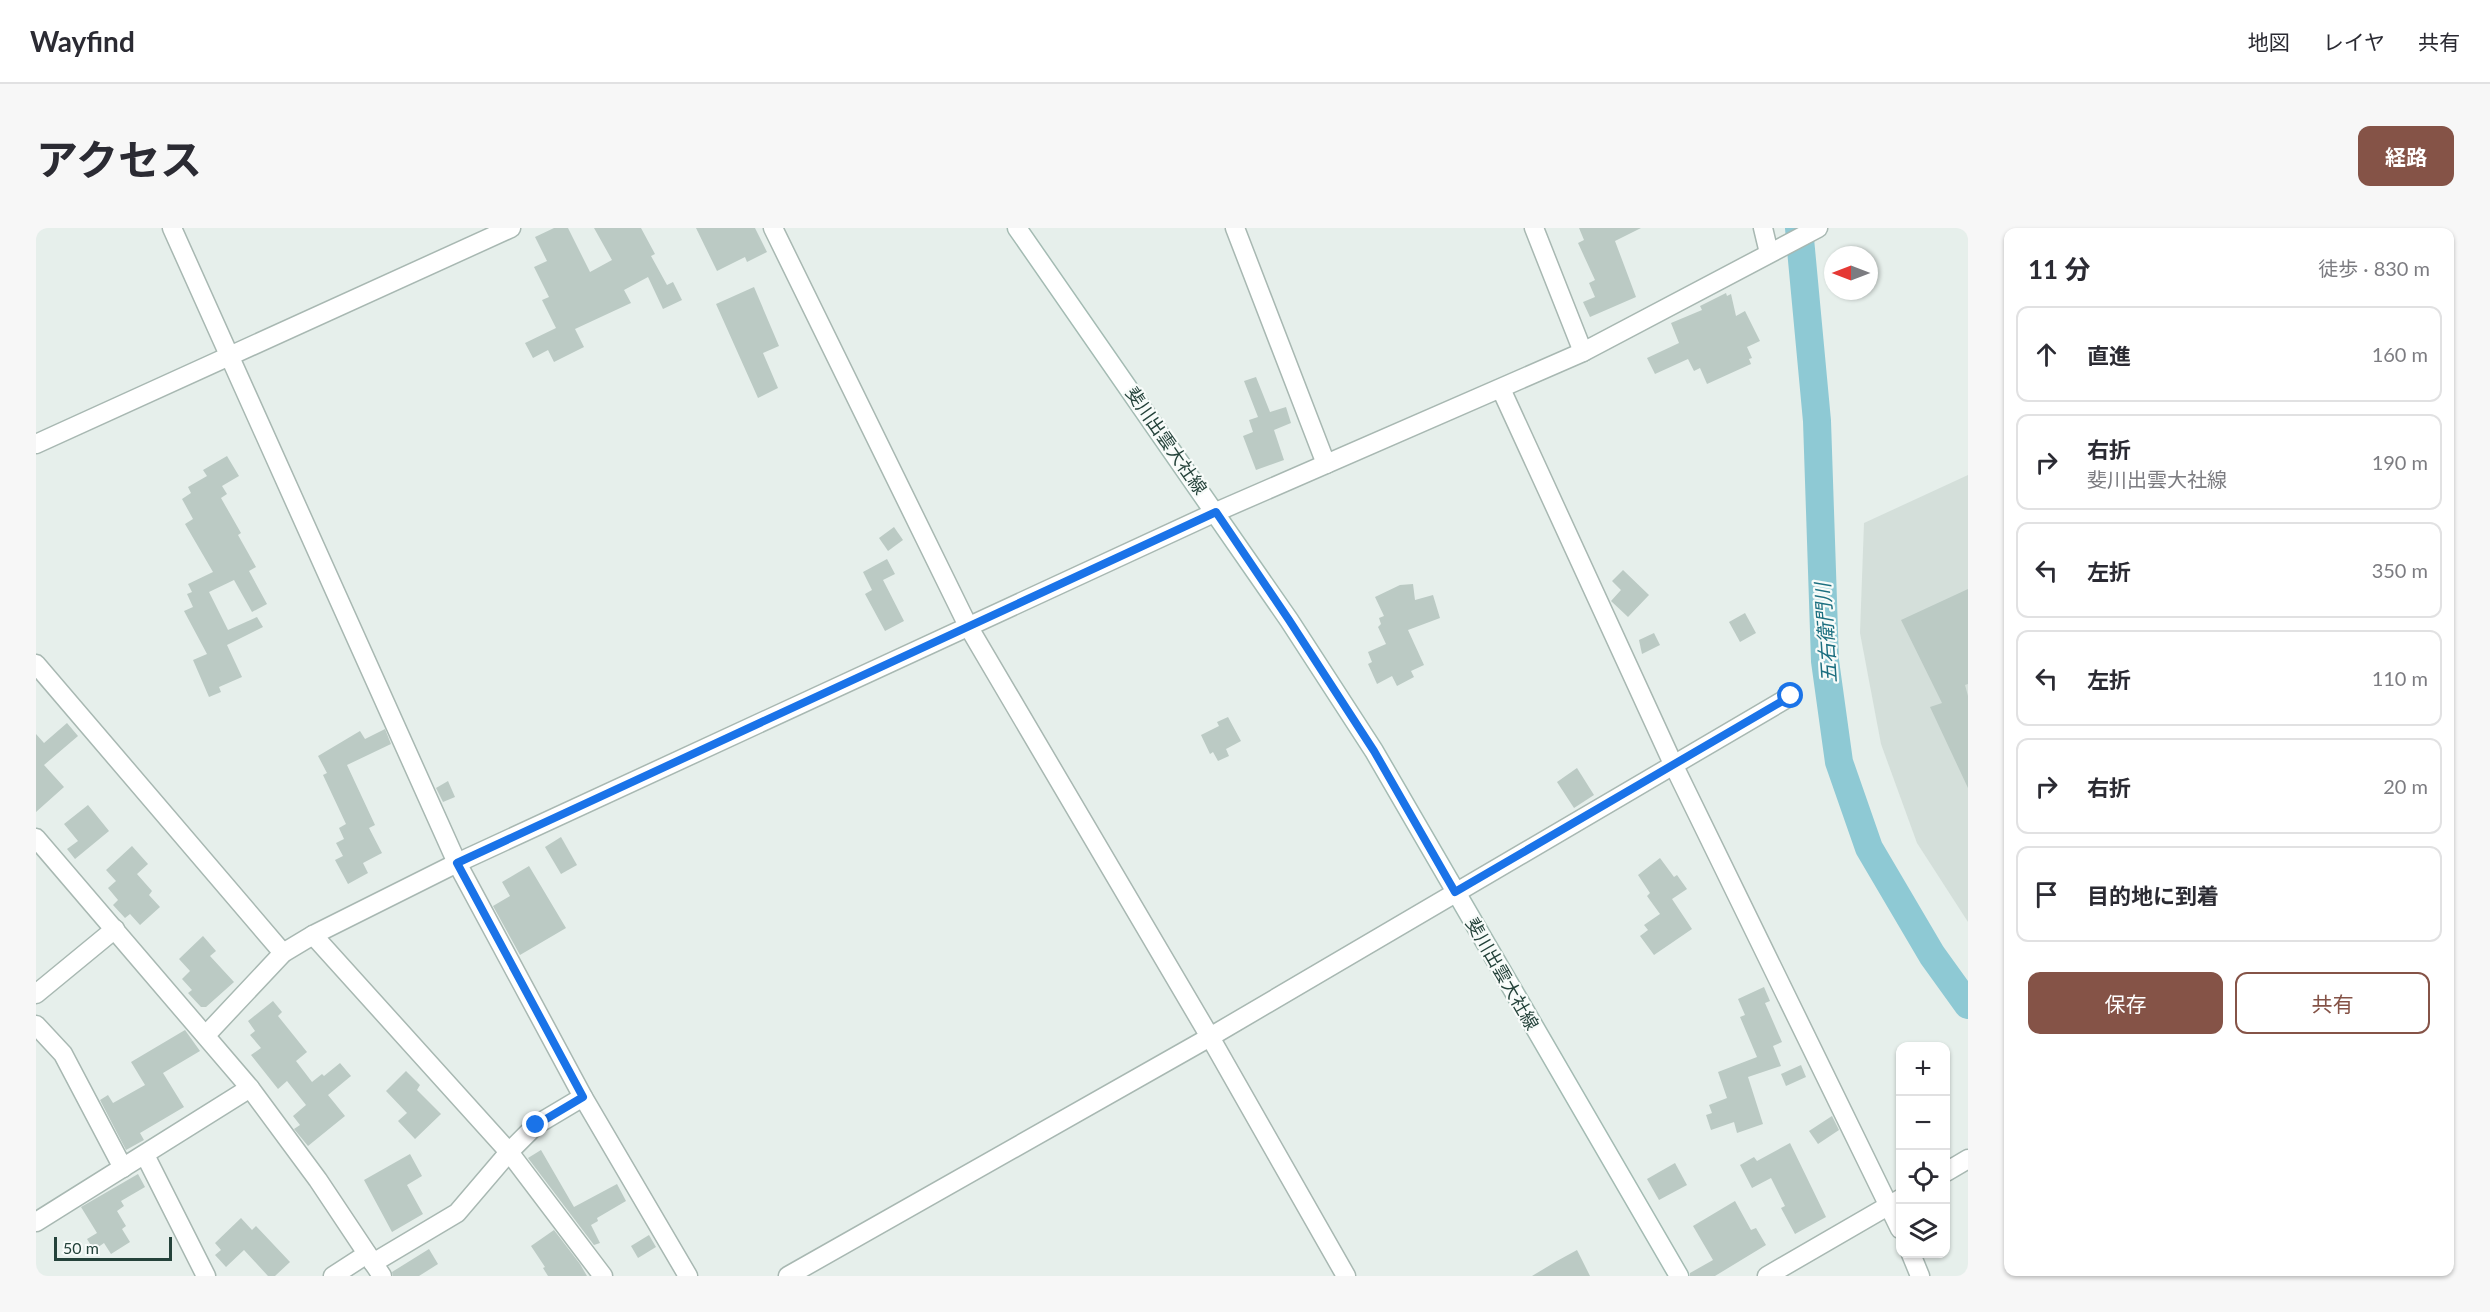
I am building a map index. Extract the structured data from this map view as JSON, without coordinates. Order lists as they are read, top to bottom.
{
  "streets": {
    "street": ["斐川出雲大社線"]
  },
  "water": ["五右衛門川"],
  "scale_bar": "50 m",
  "north": "left",
  "page": {
    "header": "Wayfind",
    "nav": ["地図", "レイヤ", "共有"],
    "title": "アクセス",
    "buttons": [
      "経路",
      ["保存", "共有"]
    ],
    "heading": ["11 分", "徒歩 · 830 m"],
    "list": [
      ["直進", "160 m"],
      ["右折", "斐川出雲大社線", "190 m"],
      ["左折", "350 m"],
      ["左折", "110 m"],
      ["右折", "20 m"],
      "目的地に到着"
    ],
    "map_buttons": ["+", "−"],
    "scale": "50 m"
  }
}
